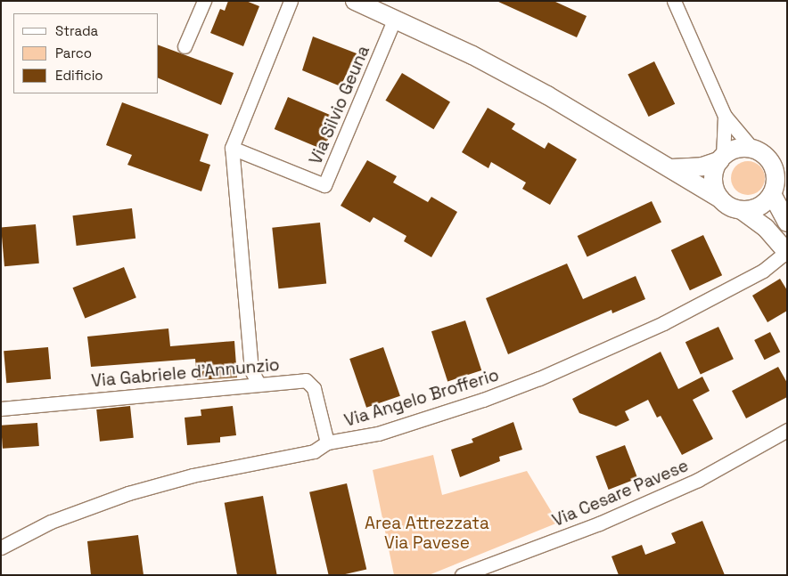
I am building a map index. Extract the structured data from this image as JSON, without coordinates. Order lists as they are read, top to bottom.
{
  "streets": {
    "street": [
      "Via Silvio Geuna",
      "Via Gabriele d'Annunzio",
      "Via Angelo Brofferio",
      "Via Cesare Pavese"
    ]
  },
  "crossings": [
    ["Via Gabriele d'Annunzio", "Via Angelo Brofferio"]
  ],
  "parks": ["Area Attrezzata Via Pavese"],
  "legend": ["Strada", "Parco", "Edificio"]
}
